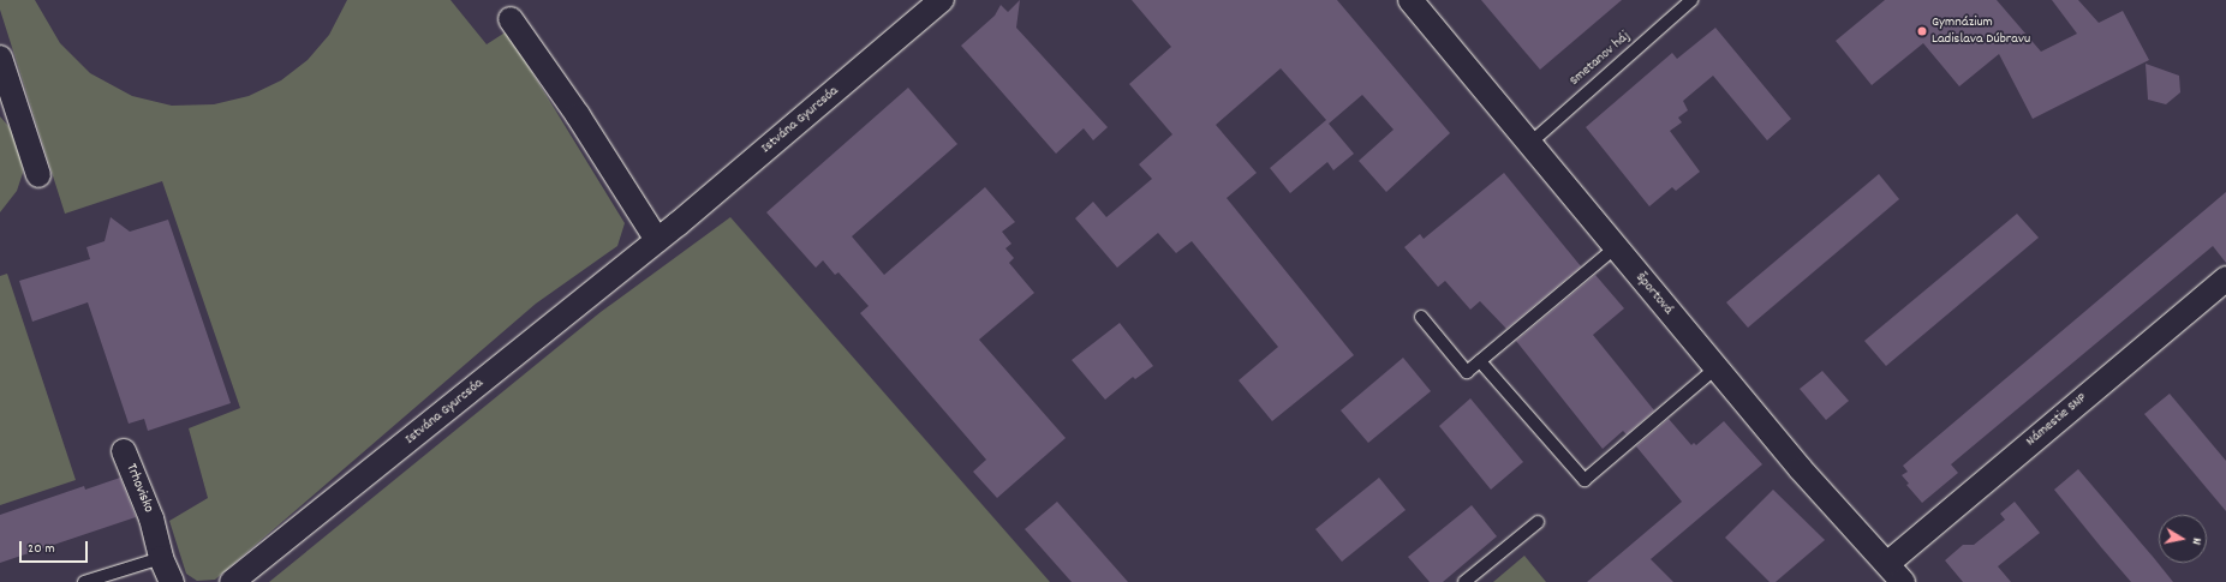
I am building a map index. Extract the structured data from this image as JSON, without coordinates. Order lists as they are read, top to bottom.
{
  "streets": {
    "street": [
      "Istvána Gyurcsóa",
      "Športová",
      "Námestie SNP",
      "Trhovisko"
    ],
    "lane": ["Smetanov háj"]
  },
  "crossings": [
    ["Smetanov háj", "Športová"],
    ["Športová", "Námestie SNP"]
  ],
  "places": ["Gymnázium Ladislava Dúbravu"],
  "scale_bar": "20 m",
  "north": "right"
}
